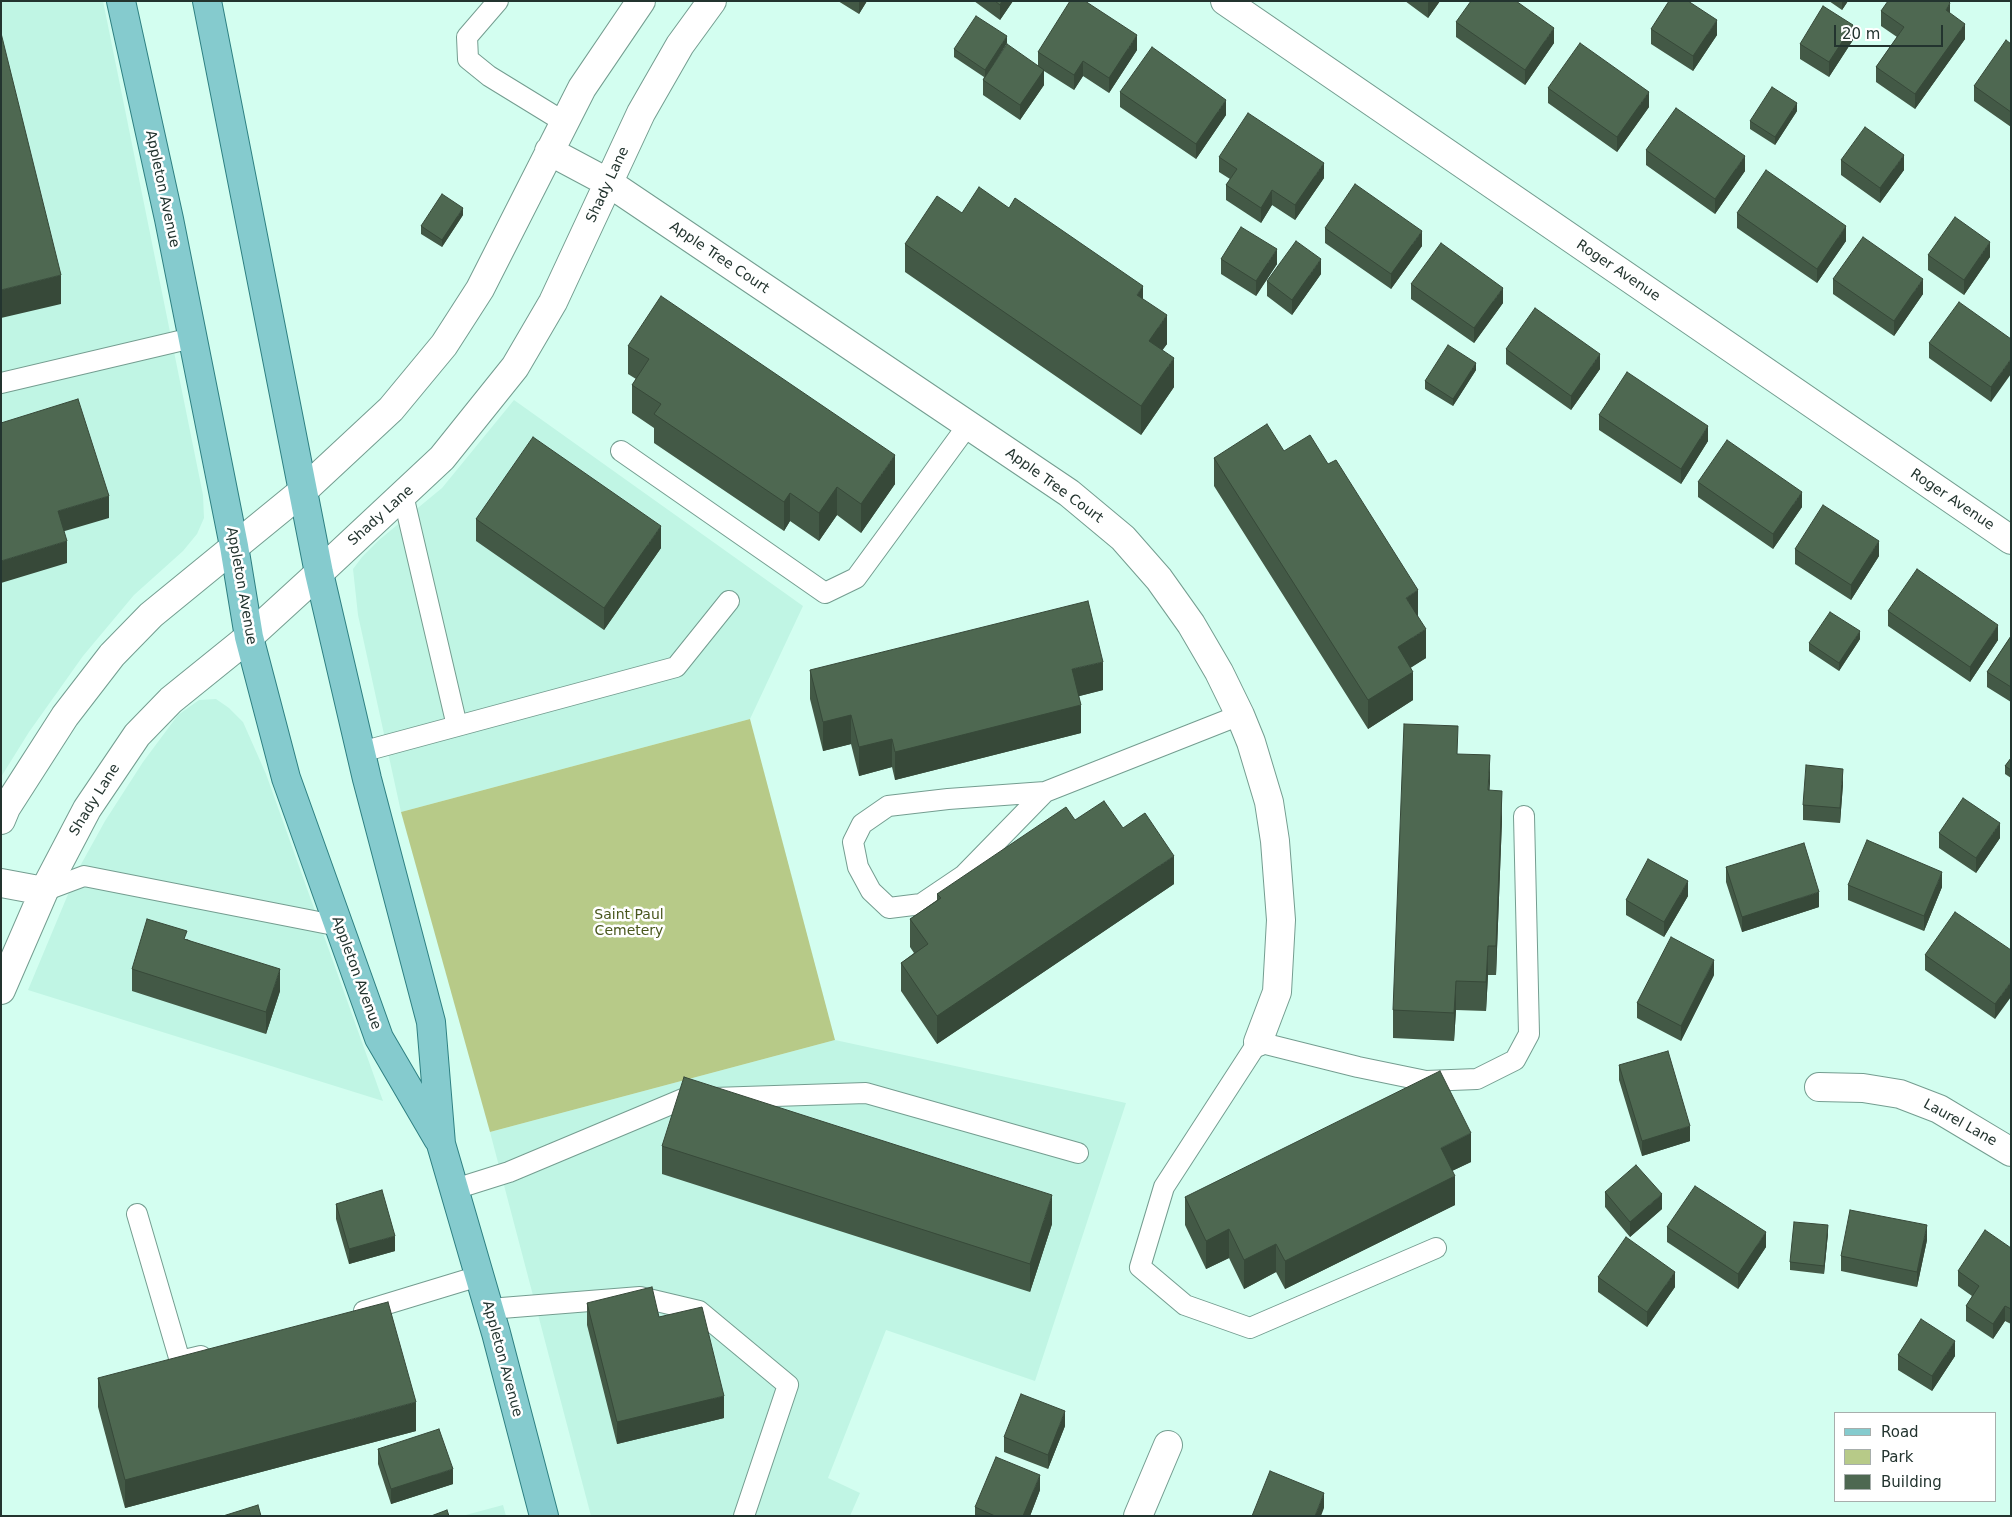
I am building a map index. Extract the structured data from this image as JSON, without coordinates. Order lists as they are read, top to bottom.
{
  "streets": {
    "main road": ["Appleton Avenue"],
    "street": [
      "Shady Lane",
      "Apple Tree Court",
      "Roger Avenue",
      "Laurel Lane"
    ]
  },
  "crossings": [
    ["Shady Lane", "Appleton Avenue"],
    ["Shady Lane", "Apple Tree Court"]
  ],
  "parks": ["Saint Paul Cemetery"],
  "legend": ["Road", "Park", "Building"],
  "scale_bar": "20 m"
}
